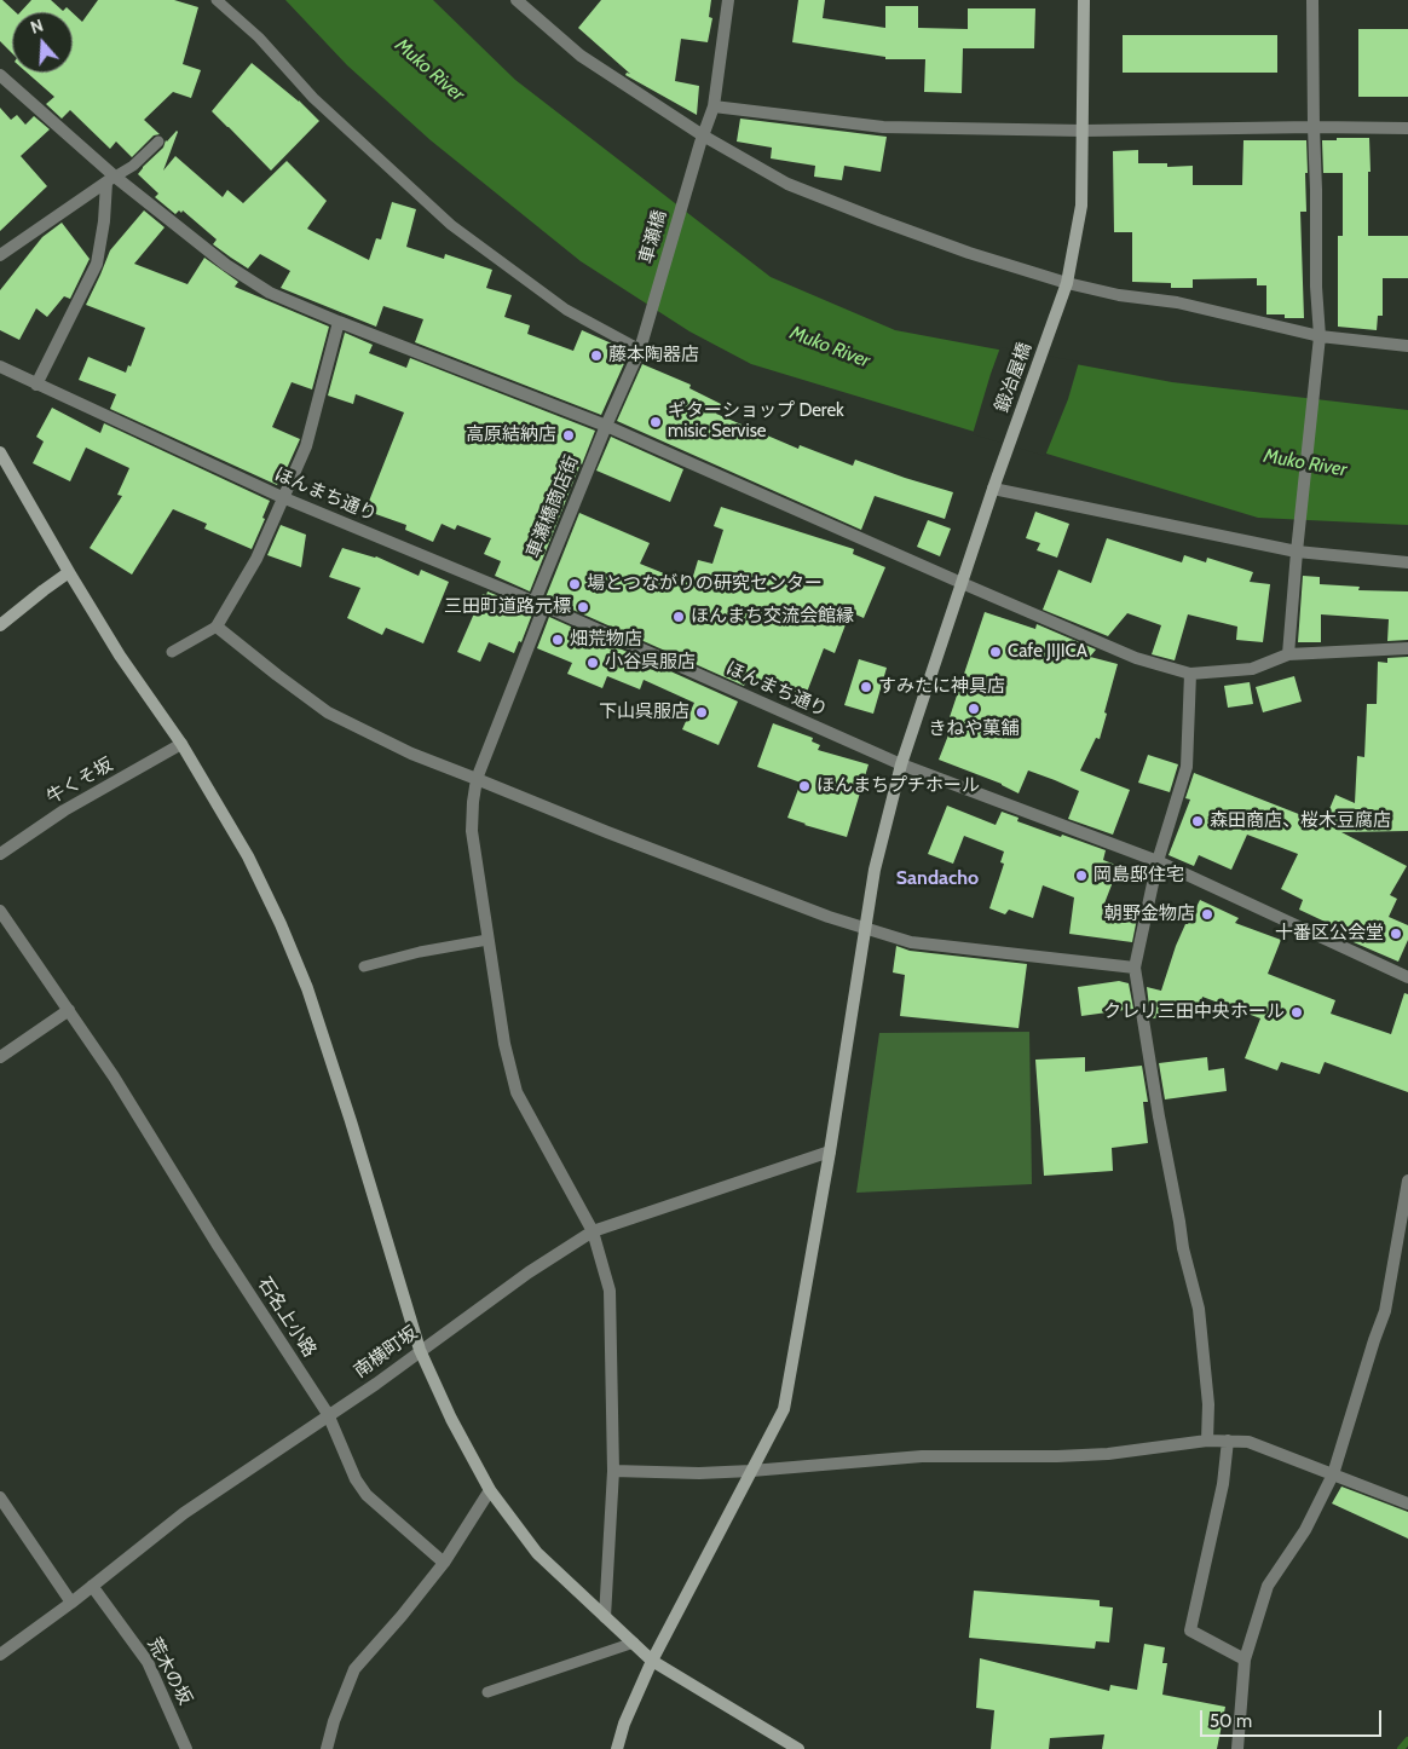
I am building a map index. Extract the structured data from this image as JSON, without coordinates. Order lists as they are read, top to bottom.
{
  "streets": {
    "street": [
      "車瀬橋",
      "鍛冶屋橋",
      "ほんまち通り",
      "車瀬橋商店街",
      "牛くそ坂",
      "石名上小路",
      "南横町坂",
      "荒木の坂"
    ]
  },
  "crossings": [
    ["車瀬橋", "車瀬橋商店街"],
    ["鍛冶屋橋", "ほんまち通り"],
    ["鍛冶屋橋", "南横町坂"],
    ["ほんまち通り", "車瀬橋商店街"],
    ["車瀬橋商店街", "南横町坂"],
    ["石名上小路", "南横町坂"],
    ["南横町坂", "荒木の坂"]
  ],
  "districts": ["Sandacho"],
  "water": ["Muko River"],
  "places": [
    "藤本陶器店",
    "ギターショップ Derek misic Servise",
    "高原結納店",
    "場とつながりの研究センター",
    "三田町道路元標",
    "ほんまち交流会館縁",
    "畑荒物店",
    "Cafe JIJICA",
    "小谷呉服店",
    "すみたに神具店",
    "きねや菓舗",
    "下山呉服店",
    "ほんまちプチホール",
    "森田商店、桜木豆腐店",
    "岡島邸住宅",
    "朝野金物店",
    "十番区公会堂",
    "クレリ三田中央ホール"
  ],
  "scale_bar": "50 m",
  "north": "top"
}
